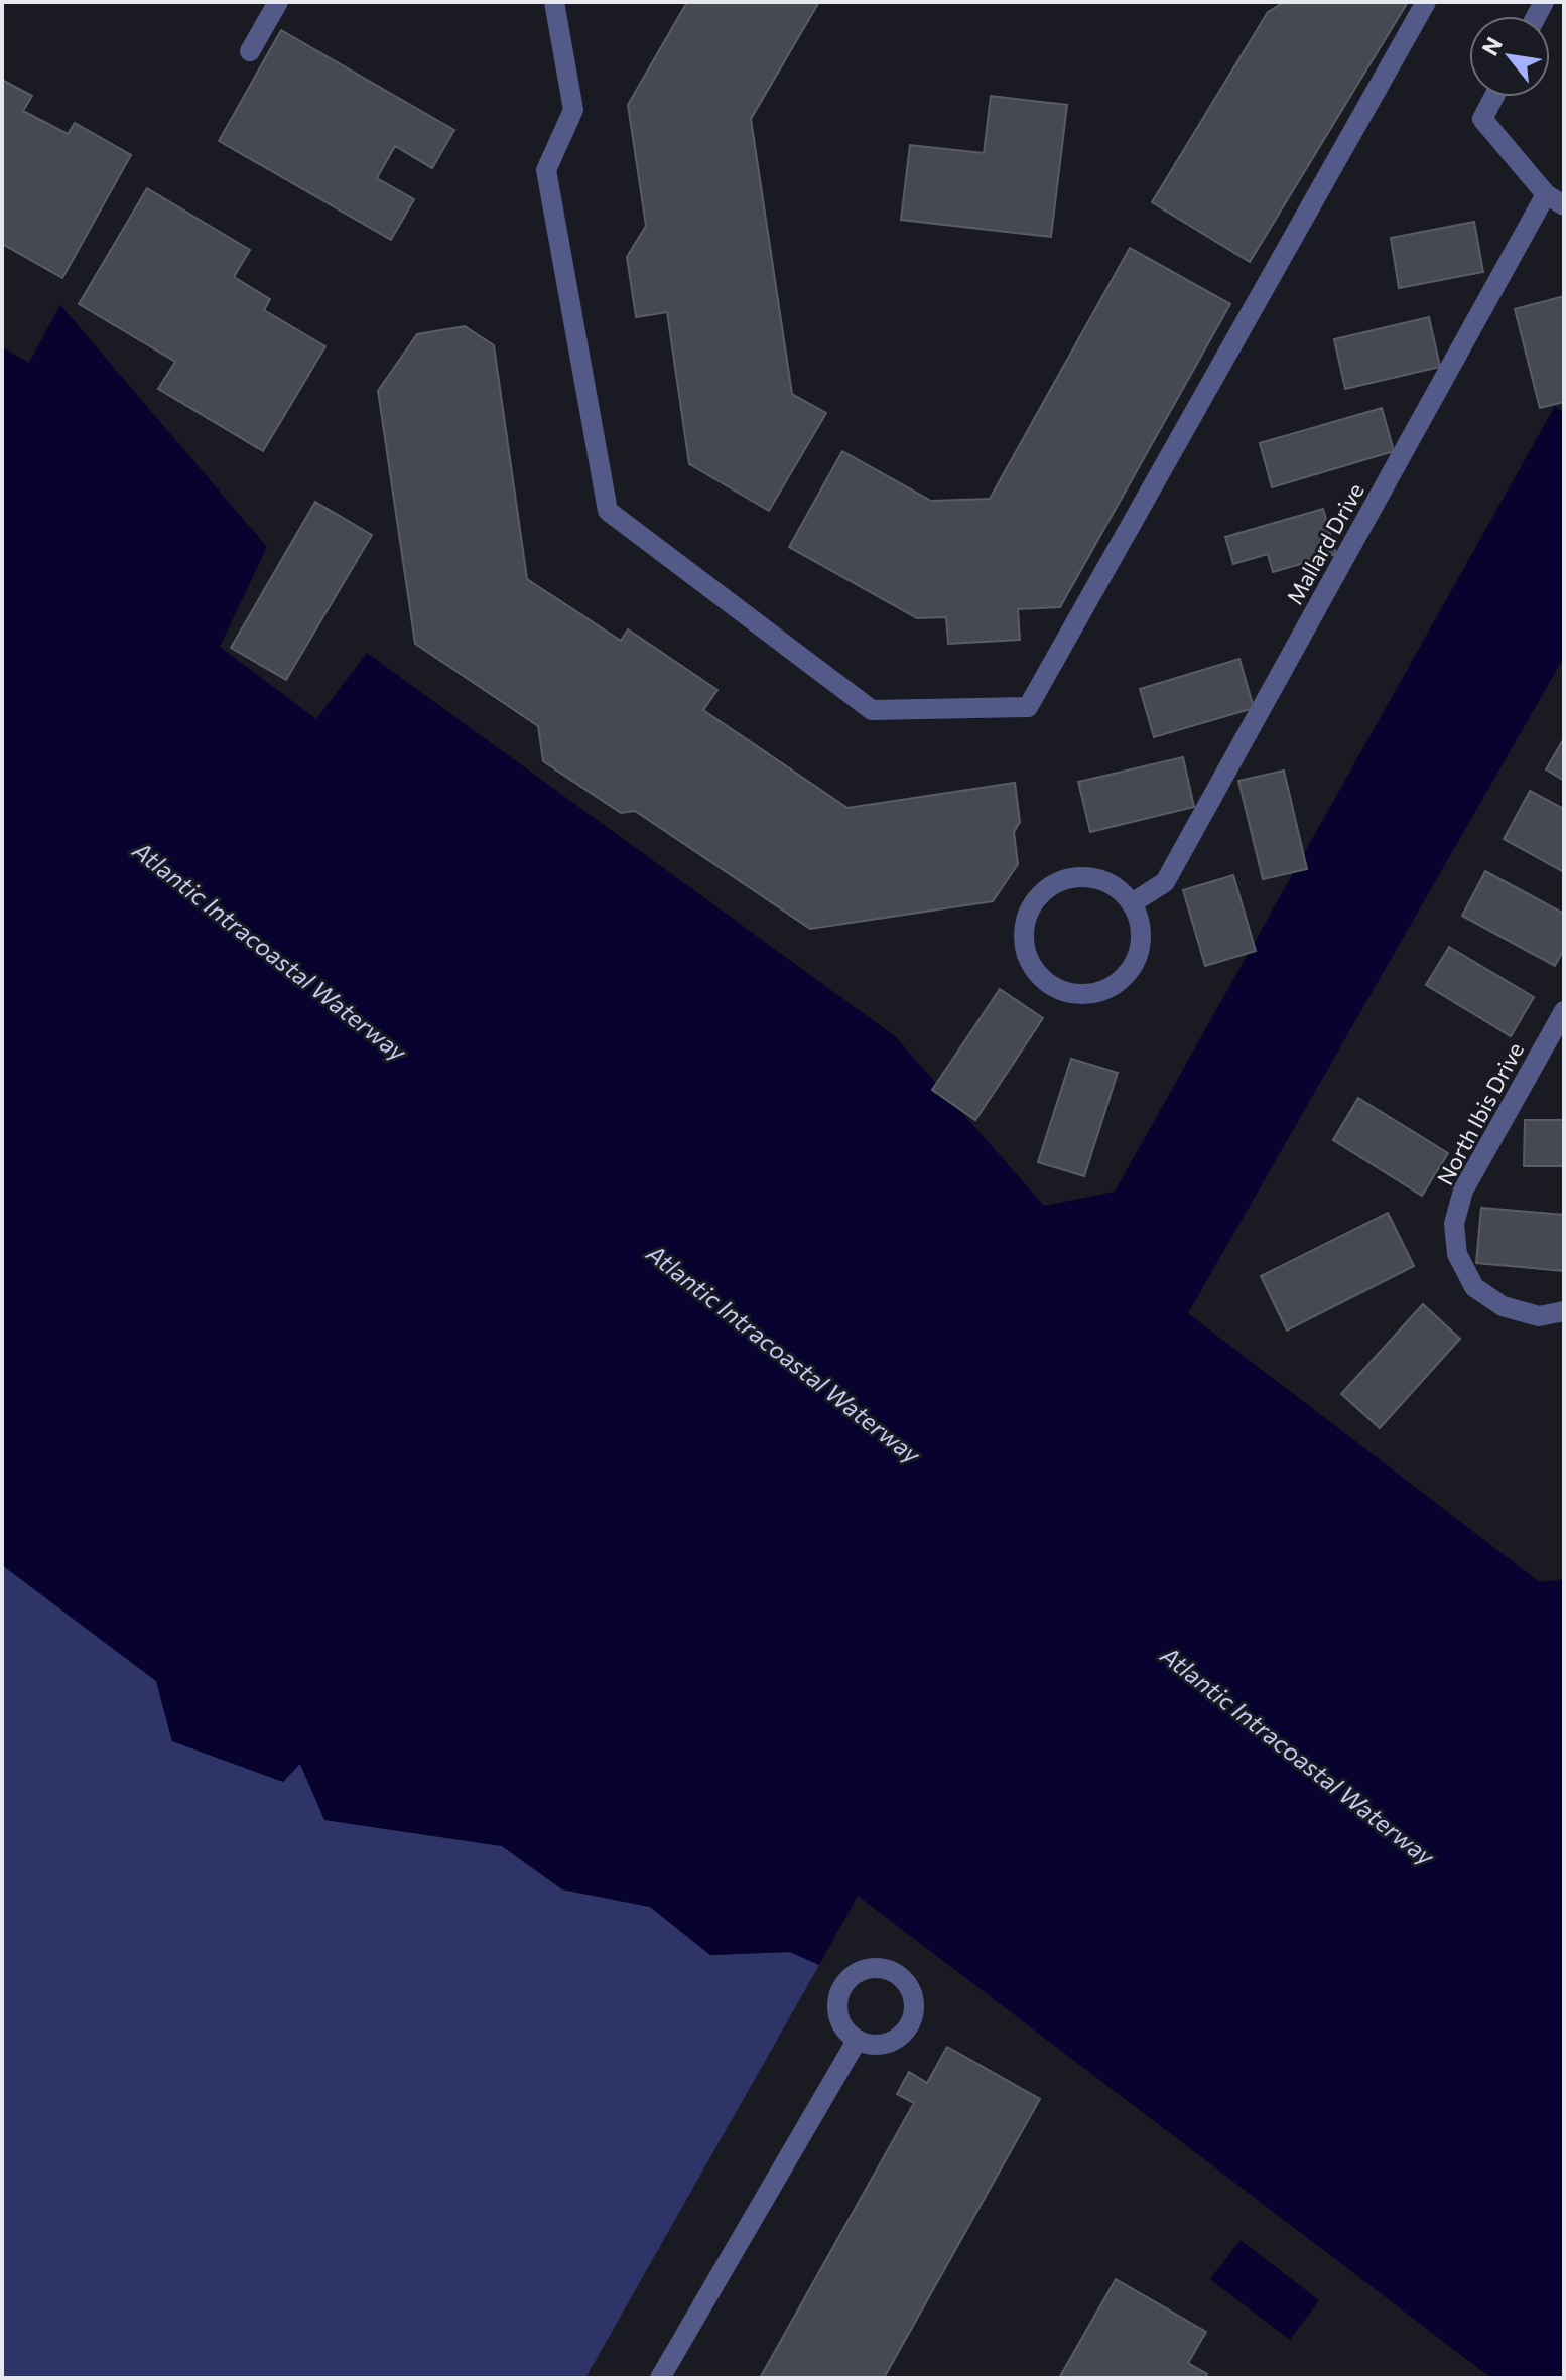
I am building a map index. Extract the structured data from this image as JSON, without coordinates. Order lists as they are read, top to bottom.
{
  "streets": {
    "street": ["Mallard Drive", "North Ibis Drive"]
  },
  "water": ["Atlantic Intracoastal Waterway"],
  "north": "top left"
}
